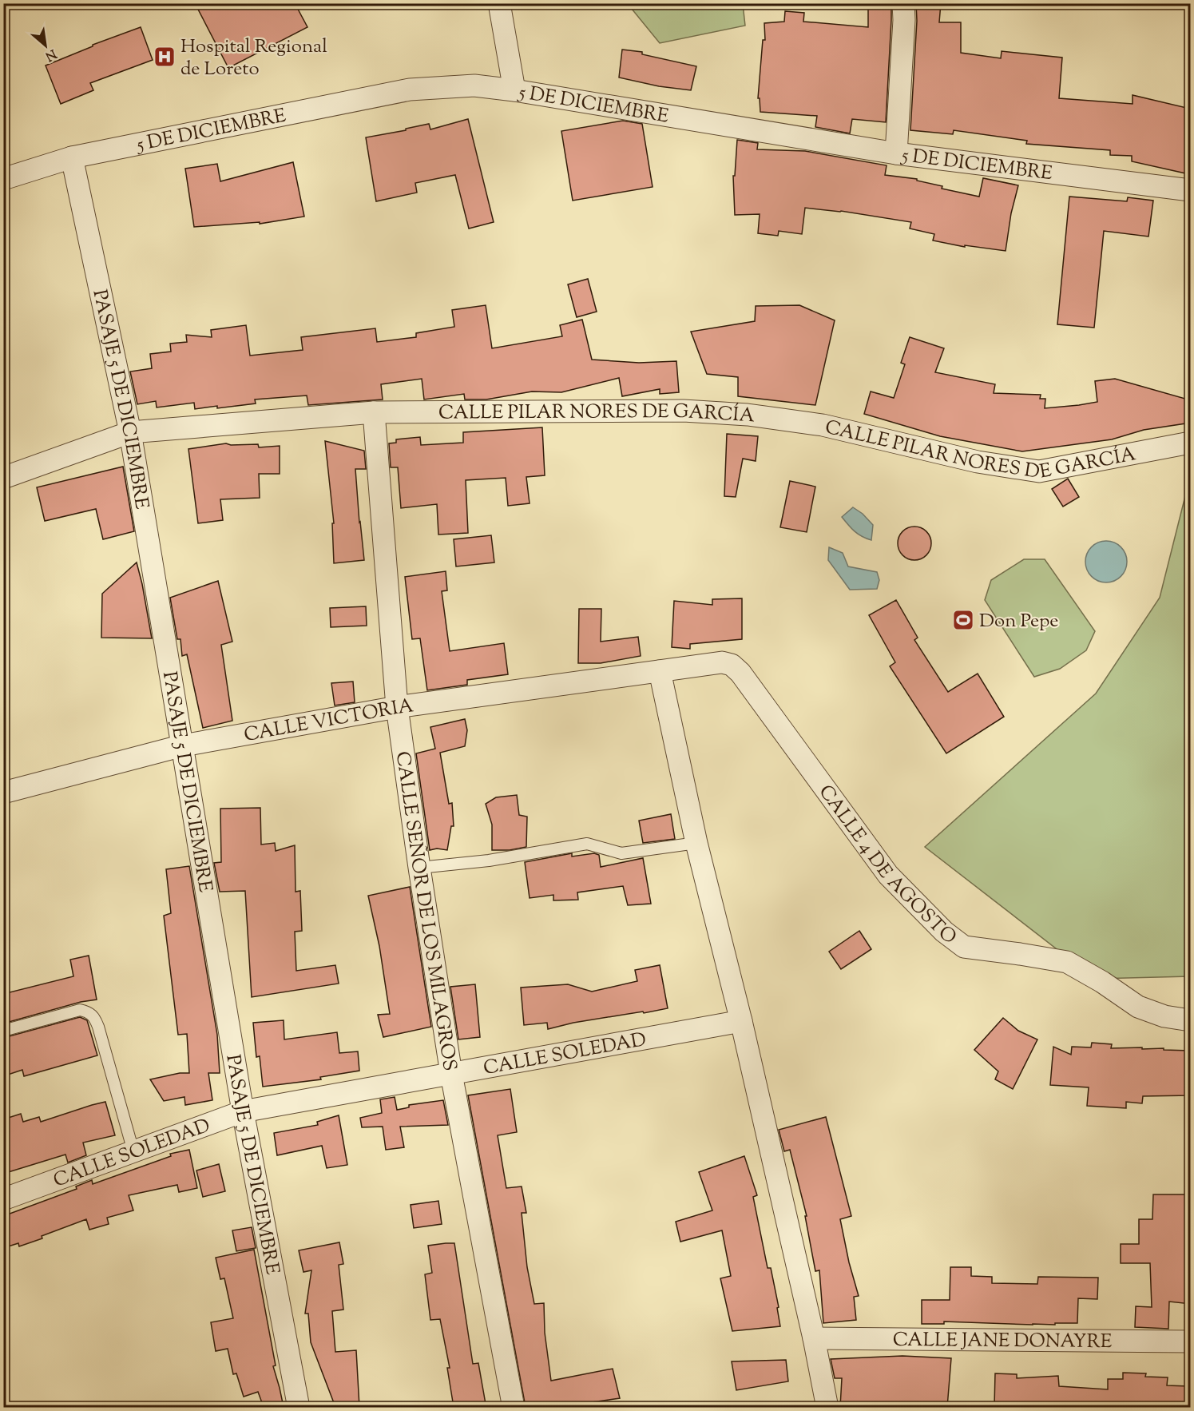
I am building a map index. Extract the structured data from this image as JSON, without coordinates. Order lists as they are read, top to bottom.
{
  "streets": {
    "street": [
      "5 DE DICIEMBRE",
      "PASAJE 5 DE DICIEMBRE",
      "CALLE PILAR NORES DE GARCÍA",
      "CALLE VICTORIA",
      "CALLE 4 DE AGOSTO",
      "CALLE SEÑOR DE LOS MILAGROS",
      "CALLE SOLEDAD",
      "CALLE JANE DONAYRE"
    ]
  },
  "crossings": [
    ["5 DE DICIEMBRE", "PASAJE 5 DE DICIEMBRE"],
    ["PASAJE 5 DE DICIEMBRE", "CALLE PILAR NORES DE GARCÍA"],
    ["PASAJE 5 DE DICIEMBRE", "CALLE VICTORIA"],
    ["PASAJE 5 DE DICIEMBRE", "CALLE SOLEDAD"],
    ["CALLE PILAR NORES DE GARCÍA", "CALLE SEÑOR DE LOS MILAGROS"],
    ["CALLE VICTORIA", "CALLE 4 DE AGOSTO"],
    ["CALLE VICTORIA", "CALLE SEÑOR DE LOS MILAGROS"],
    ["CALLE SEÑOR DE LOS MILAGROS", "CALLE SOLEDAD"]
  ],
  "places": {
    "hospital": ["Hospital Regional de Loreto"],
    "sports": ["Don Pepe"]
  },
  "north": "bottom right"
}
